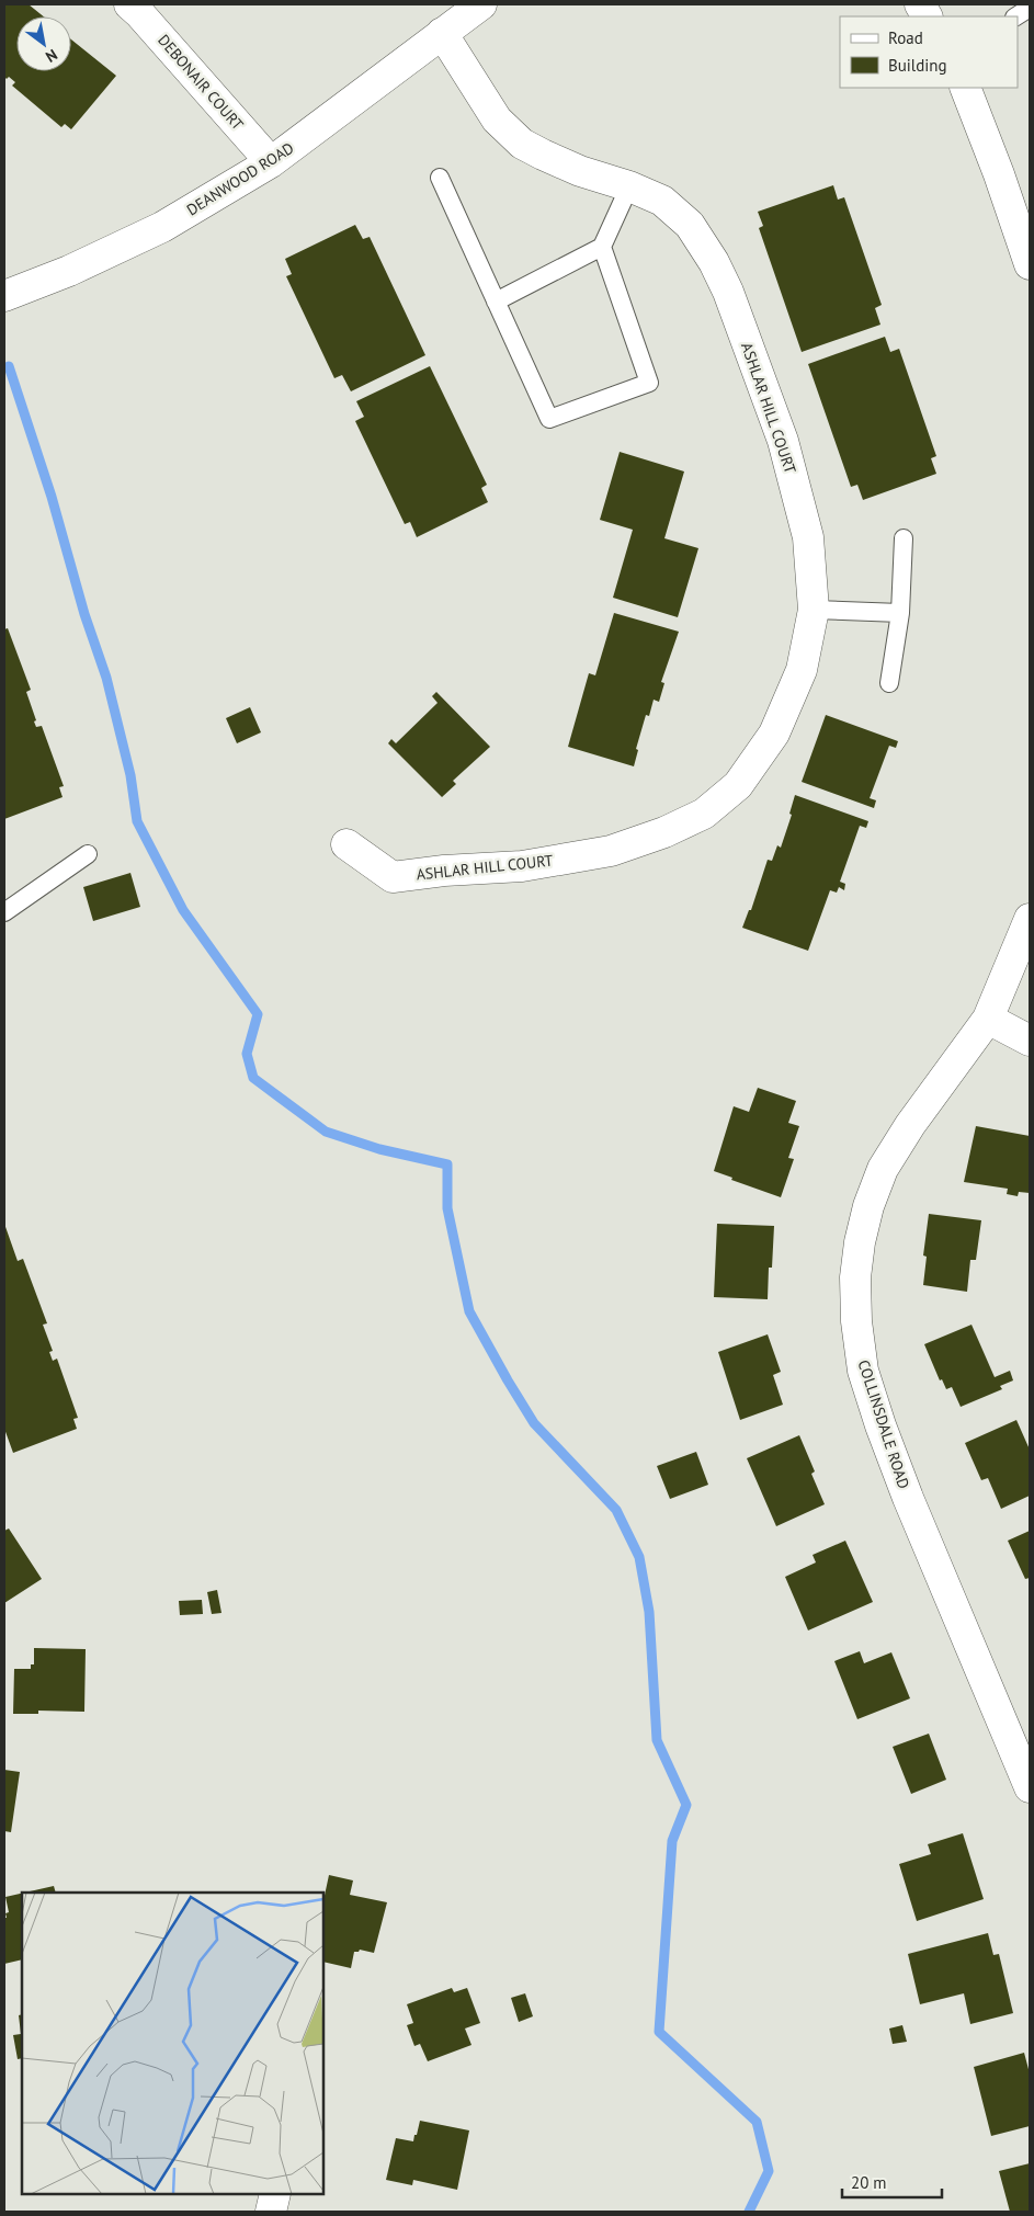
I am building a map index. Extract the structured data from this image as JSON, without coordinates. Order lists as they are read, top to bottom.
{
  "streets": {
    "street": [
      "DEBONAIR COURT",
      "DEANWOOD ROAD",
      "ASHLAR HILL COURT",
      "COLLINSDALE ROAD"
    ]
  },
  "crossings": [
    ["DEBONAIR COURT", "DEANWOOD ROAD"],
    ["DEANWOOD ROAD", "ASHLAR HILL COURT"]
  ],
  "legend": ["Road", "Building"],
  "scale_bar": "20 m",
  "north": "bottom right"
}
